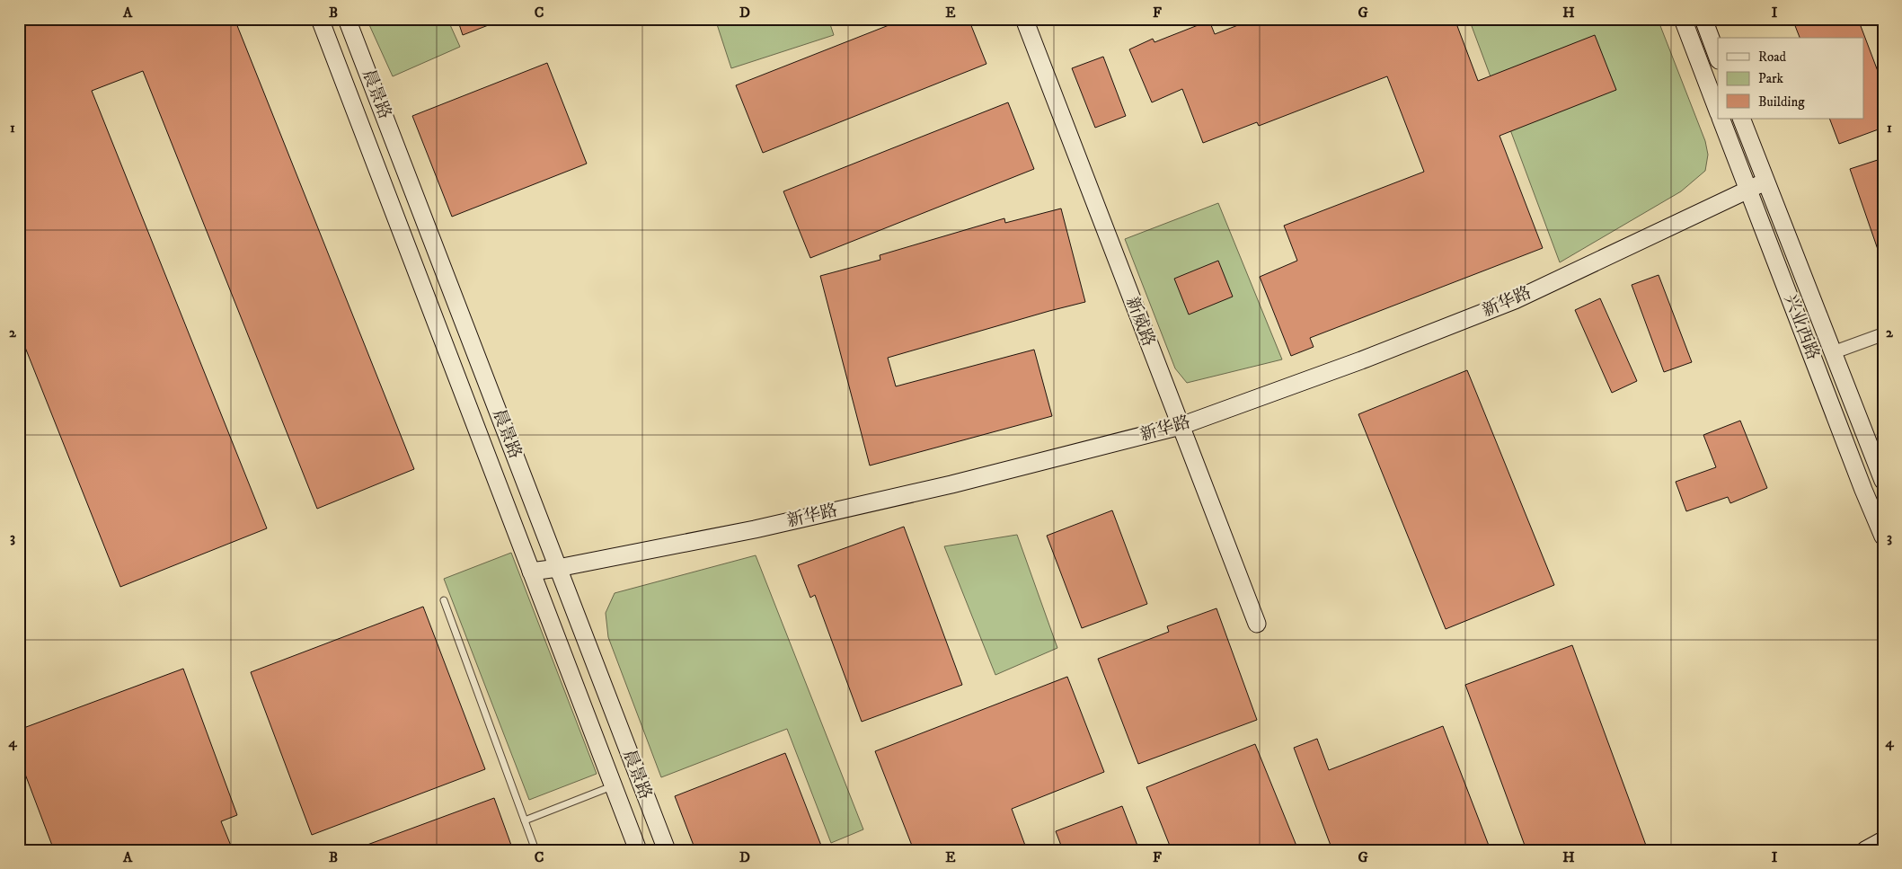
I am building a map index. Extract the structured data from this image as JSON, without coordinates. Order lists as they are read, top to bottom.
{
  "streets": {
    "street": [
      "晨景路",
      "新华路",
      "新威路",
      "兴业西路"
    ]
  },
  "crossings": [
    ["晨景路", "新华路"],
    ["新华路", "新威路"],
    ["新华路", "兴业西路"]
  ],
  "legend": ["Road", "Park", "Building"],
  "grid": {
    "columns": [
      "A",
      "B",
      "C",
      "D",
      "E",
      "F",
      "G",
      "H",
      "I"
    ],
    "rows": [
      "1",
      "2",
      "3",
      "4"
    ]
  }
}
